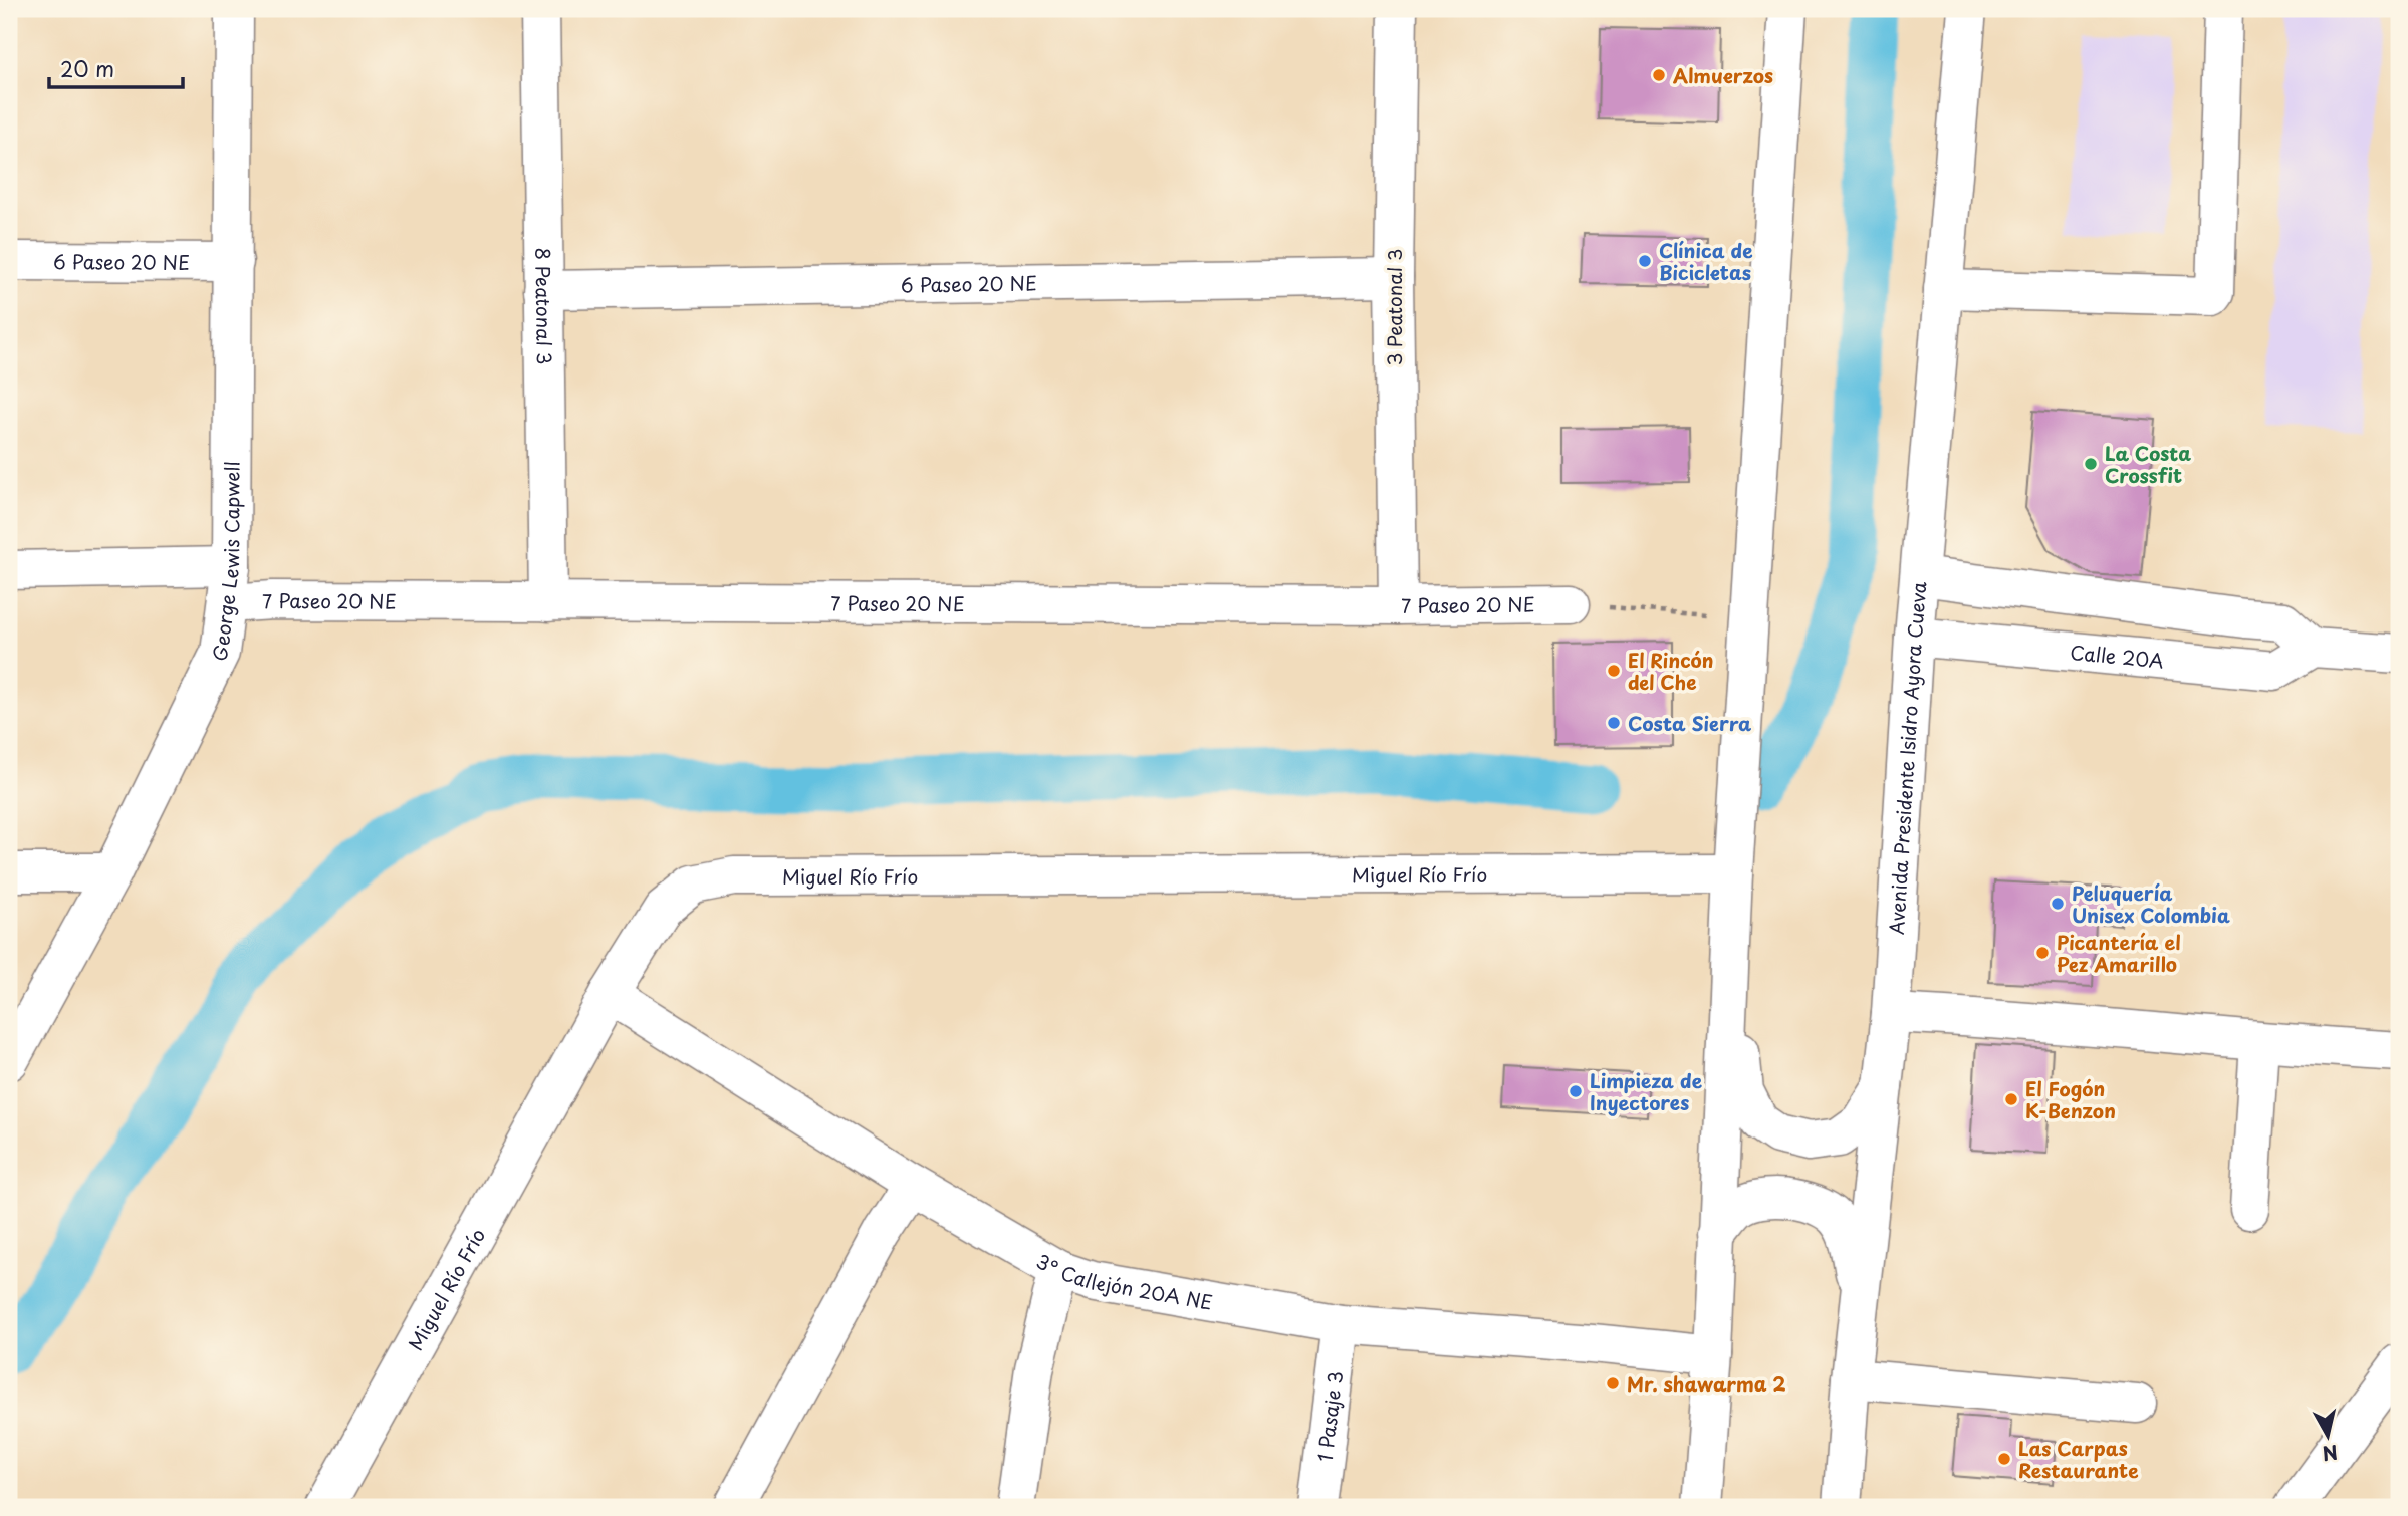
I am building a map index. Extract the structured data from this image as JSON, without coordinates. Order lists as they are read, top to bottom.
{
  "streets": {
    "street": [
      "6 Paseo 20 NE",
      "8 Peatonal 3",
      "3 Peatonal 3",
      "George Lewis Capwell",
      "7 Paseo 20 NE",
      "Calle 20A",
      "Avenida Presidente Isidro Ayora Cueva",
      "Miguel Río Frío",
      "3° Callejón 20A NE",
      "1 Pasaje 3"
    ]
  },
  "crossings": [
    ["6 Paseo 20 NE", "8 Peatonal 3"],
    ["6 Paseo 20 NE", "3 Peatonal 3"],
    ["6 Paseo 20 NE", "George Lewis Capwell"],
    ["8 Peatonal 3", "7 Paseo 20 NE"],
    ["3 Peatonal 3", "7 Paseo 20 NE"],
    ["George Lewis Capwell", "7 Paseo 20 NE"],
    ["Calle 20A", "Avenida Presidente Isidro Ayora Cueva"],
    ["Miguel Río Frío", "3° Callejón 20A NE"],
    ["3° Callejón 20A NE", "1 Pasaje 3"]
  ],
  "places": [
    "Almuerzos",
    "Clínica de Bicicletas",
    "La Costa Crossfit",
    "El Rincón del Che",
    "Costa Sierra",
    "Peluquería Unisex Colombia",
    "Picantería el Pez Amarillo",
    "Limpieza de Inyectores",
    "El Fogón K-Benzon",
    "Mr. shawarma 2",
    "Las Carpas Restaurante"
  ],
  "scale_bar": "20 m",
  "north": "bottom"
}
